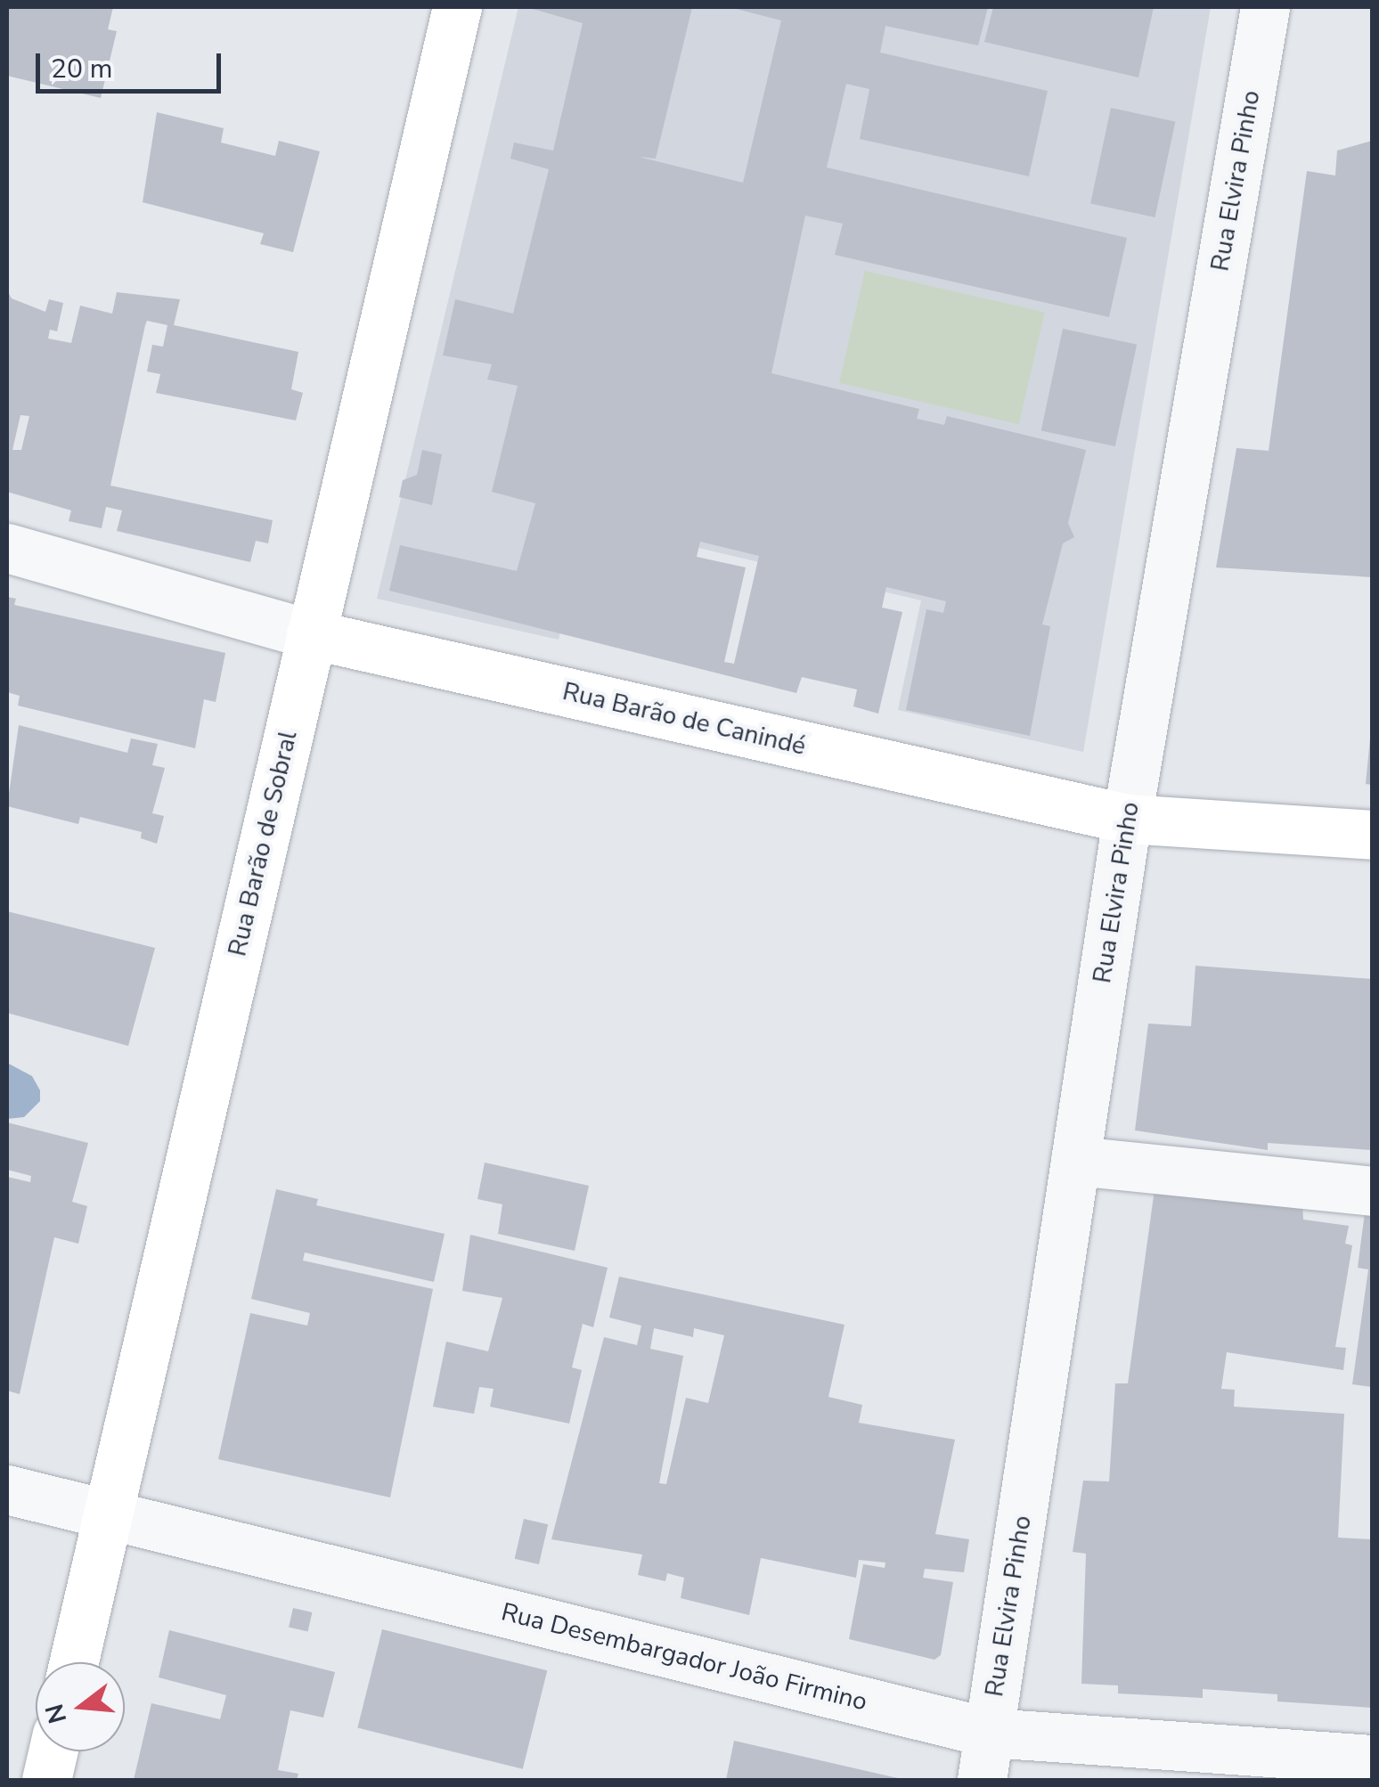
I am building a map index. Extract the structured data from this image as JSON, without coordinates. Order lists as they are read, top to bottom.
{
  "streets": {
    "main road": ["Rua Barão de Canindé", "Rua Barão de Sobral"],
    "street": ["Rua Elvira Pinho", "Rua Desembargador João Firmino"]
  },
  "crossings": [
    ["Rua Elvira Pinho", "Rua Barão de Canindé"],
    ["Rua Elvira Pinho", "Rua Desembargador João Firmino"],
    ["Rua Barão de Canindé", "Rua Barão de Sobral"],
    ["Rua Barão de Sobral", "Rua Desembargador João Firmino"]
  ],
  "scale_bar": "20 m",
  "north": "left"
}
